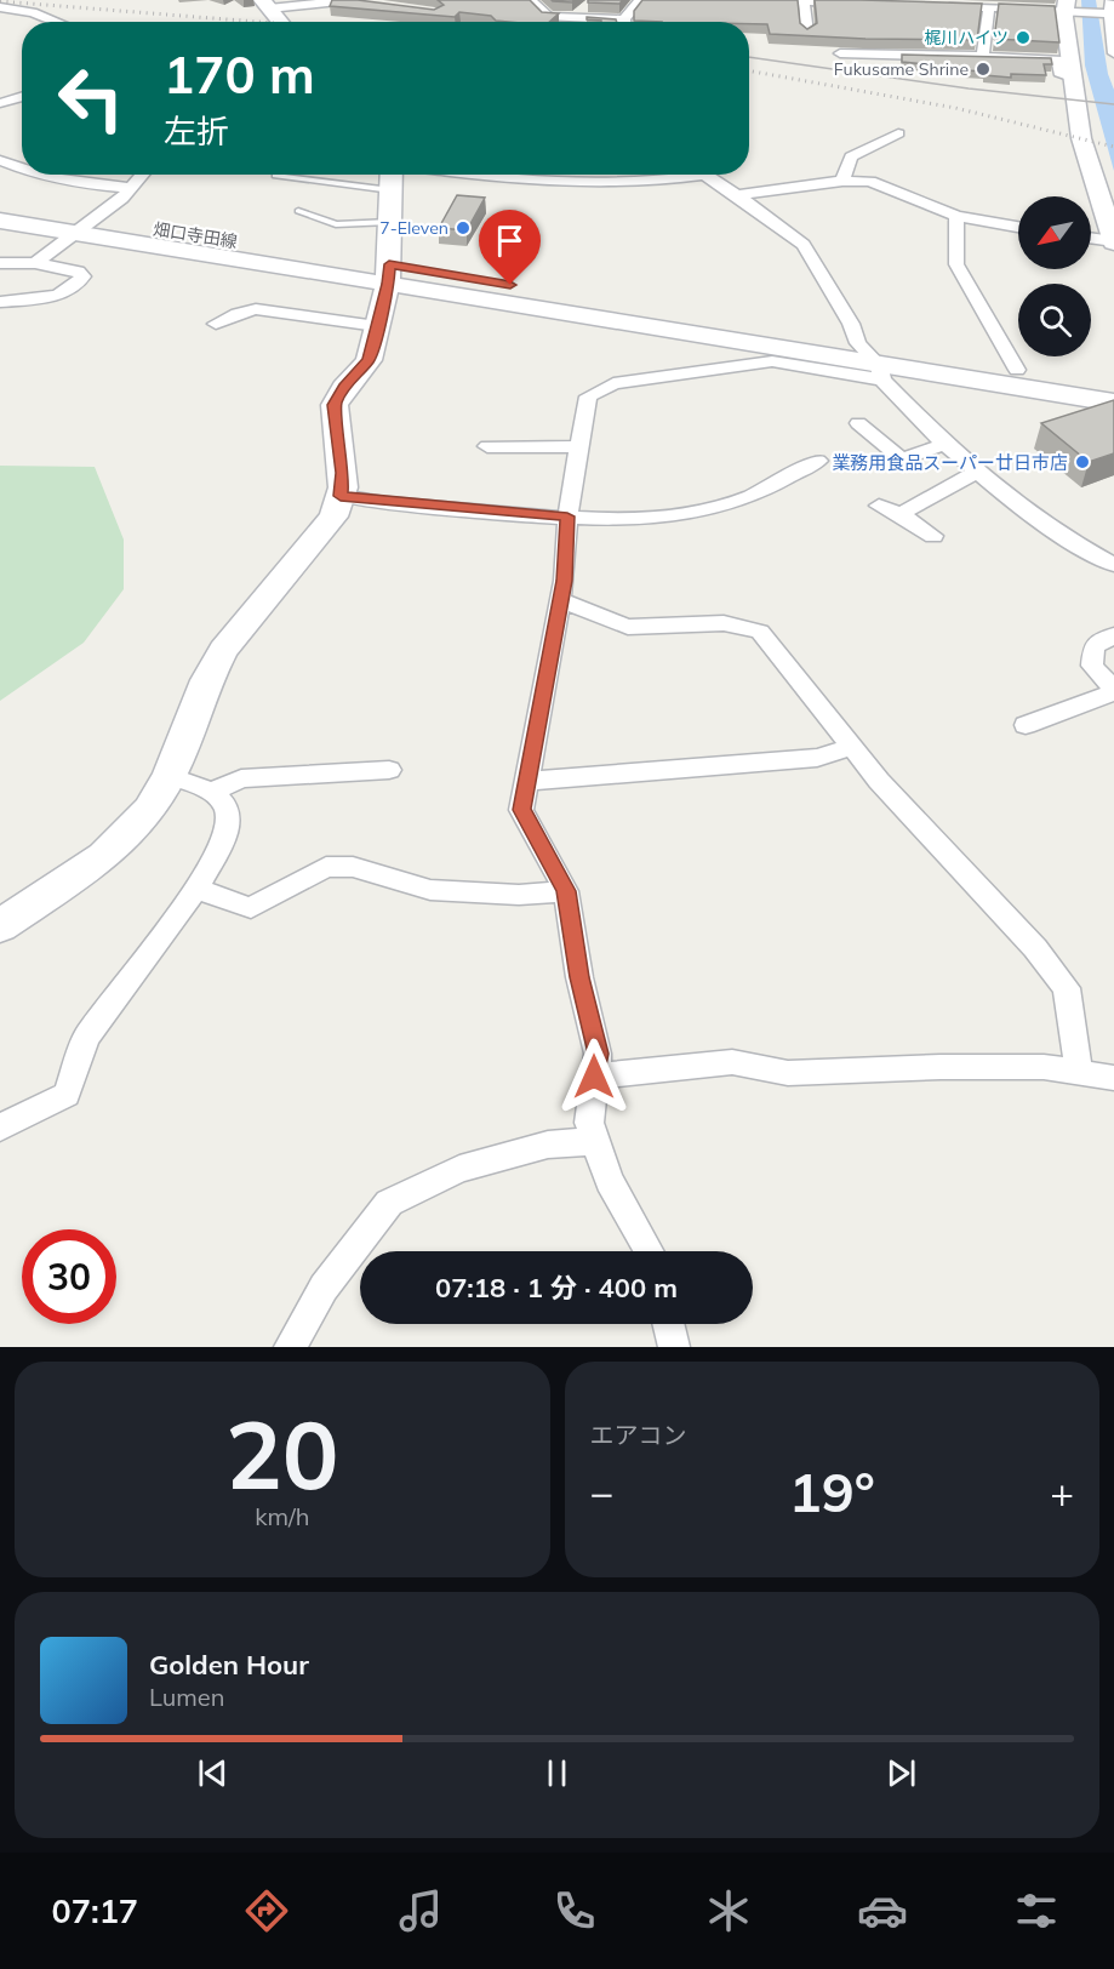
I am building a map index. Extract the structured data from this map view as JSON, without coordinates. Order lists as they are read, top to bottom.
{
  "streets": {
    "street": ["畑口寺田線"]
  },
  "places": [
    "梶川ハイツ",
    "Fukusame Shrine",
    "7-Eleven",
    "業務用食品スーパー廿日市店"
  ],
  "north": "bottom left",
  "page": {
    "turn": ["170 m", "左折"],
    "limit": "30",
    "trip": "07:18 · 1 分 · 400 m",
    "tile": [
      ["20", "km/h"],
      "エアコン"
    ],
    "heat": ["−", "19°", "+"],
    "song": ["Golden Hour", "Lumen"],
    "tabs": "07:17"
  }
}
